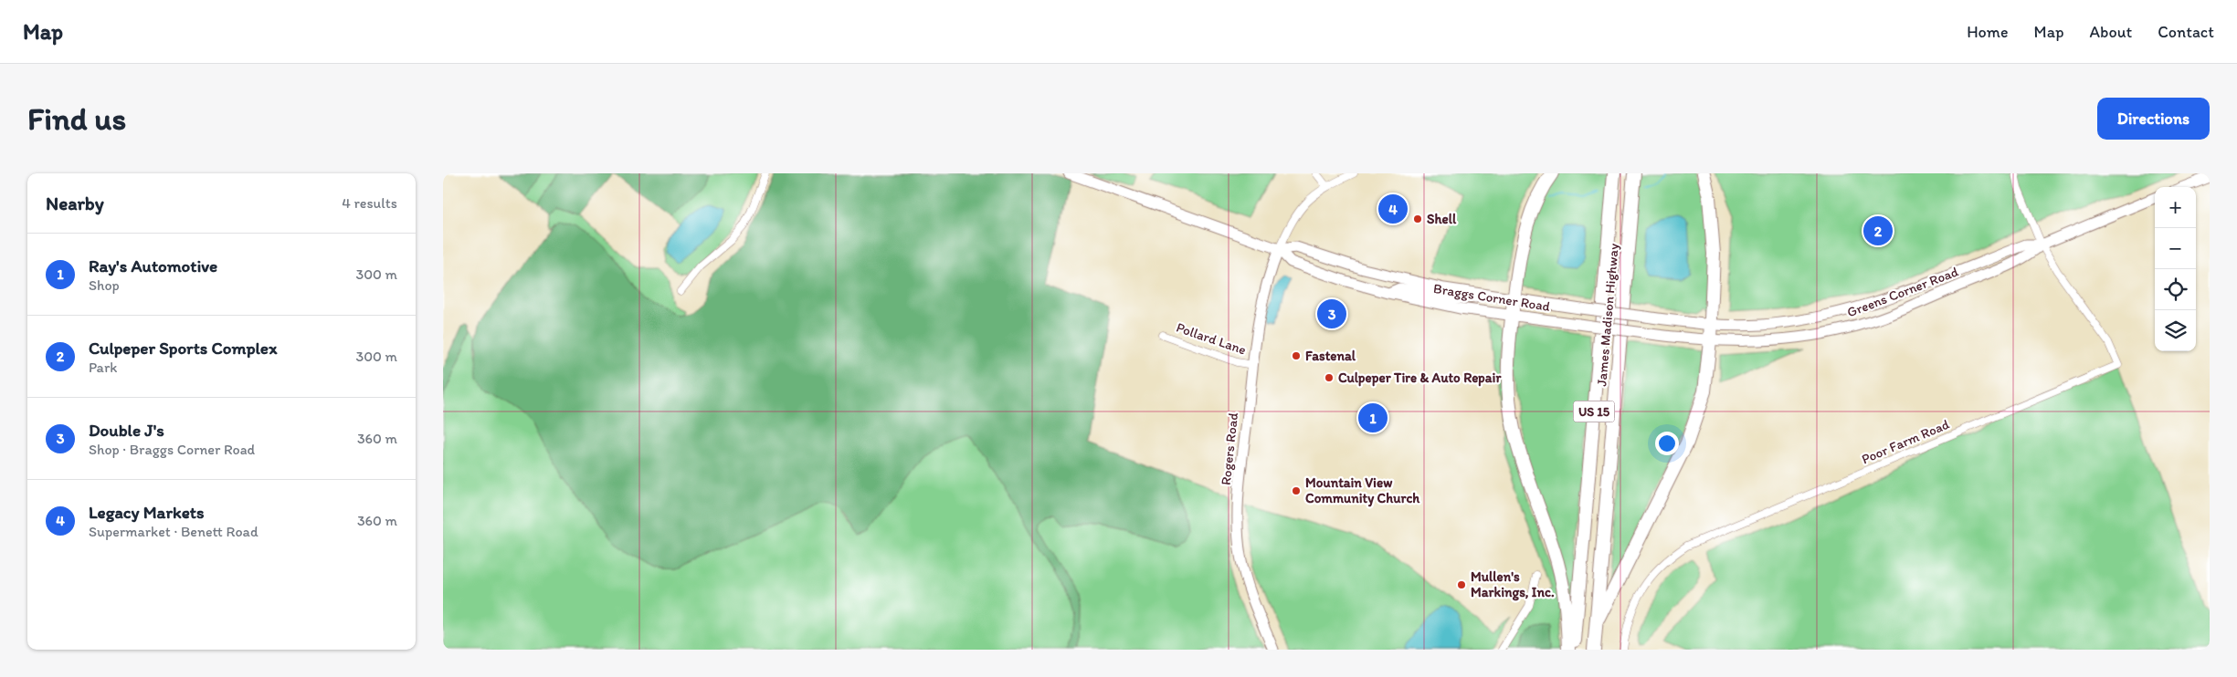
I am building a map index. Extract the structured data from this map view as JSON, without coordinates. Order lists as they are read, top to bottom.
{
  "streets": {
    "highway": ["James Madison Highway", "US 15"],
    "street": [
      "Greens Corner Road",
      "Braggs Corner Road",
      "Pollard Lane",
      "Poor Farm Road",
      "Rogers Road"
    ]
  },
  "crossings": [
    ["Greens Corner Road", "Braggs Corner Road"],
    ["Greens Corner Road", "Poor Farm Road"],
    ["Braggs Corner Road", "Rogers Road"],
    ["Pollard Lane", "Rogers Road"]
  ],
  "places": [
    "Shell",
    "Fastenal",
    "Culpeper Tire & Auto Repair",
    "Mountain View Community Church",
    "Mullen's Markings, Inc."
  ],
  "page": {
    "header": "Map",
    "nav": [
      "Home",
      "Map",
      "About",
      "Contact"
    ],
    "buttons": "Directions",
    "title": "Find us",
    "heading": ["Nearby", "4 results"],
    "map_buttons": ["+", "−"],
    "pins": [
      "4",
      "2",
      "3",
      "1"
    ],
    "list": [
      {
        "mark": "1",
        "name": "Ray's Automotive",
        "note": "Shop",
        "value": "300 m"
      },
      {
        "mark": "2",
        "name": "Culpeper Sports Complex",
        "note": "Park",
        "value": "300 m"
      },
      {
        "mark": "3",
        "name": "Double J's",
        "note": "Shop · Braggs Corner Road",
        "value": "360 m"
      },
      {
        "mark": "4",
        "name": "Legacy Markets",
        "note": "Supermarket · Benett Road",
        "value": "360 m"
      }
    ]
  }
}
